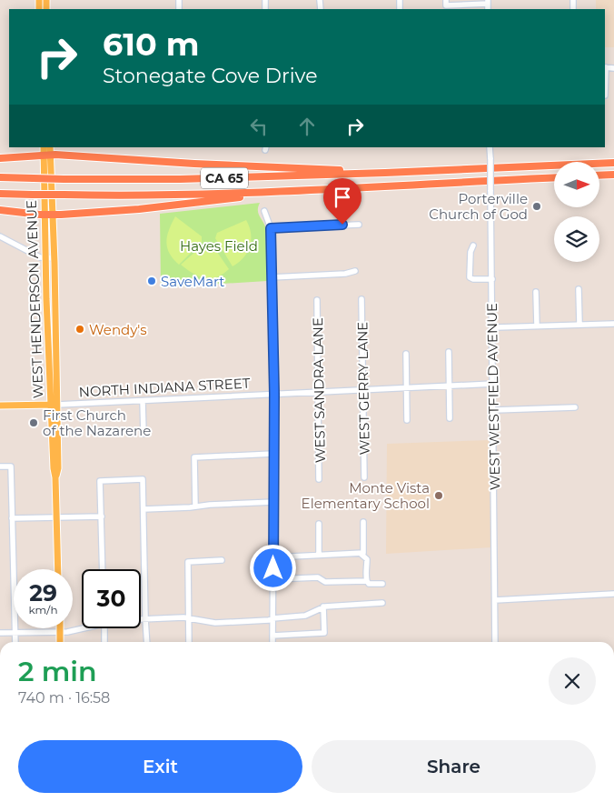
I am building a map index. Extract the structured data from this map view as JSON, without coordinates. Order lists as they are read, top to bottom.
{
  "streets": {
    "highway": ["CA 65"],
    "main road": ["WEST HENDERSON AVENUE", "NORTH INDIANA STREET"],
    "street": ["WEST GERRY LANE", "WEST SANDRA LANE", "WEST WESTFIELD AVENUE"]
  },
  "crossings": [
    ["WEST HENDERSON AVENUE", "NORTH INDIANA STREET"],
    ["NORTH INDIANA STREET", "WEST GERRY LANE"],
    ["NORTH INDIANA STREET", "WEST SANDRA LANE"],
    ["NORTH INDIANA STREET", "WEST WESTFIELD AVENUE"]
  ],
  "parks": ["Hayes Field"],
  "places": [
    "Porterville Church of God",
    "SaveMart",
    "Wendy's",
    "First Church of the Nazarene",
    "Monte Vista Elementary School"
  ],
  "north": "right",
  "page": {
    "turn": ["610 m", "Stonegate Cove Drive"],
    "speed": "29 km/h",
    "limit": "30",
    "heading": ["2 min", "740 m · 16:58"],
    "buttons": ["Exit", "Share"]
  }
}
